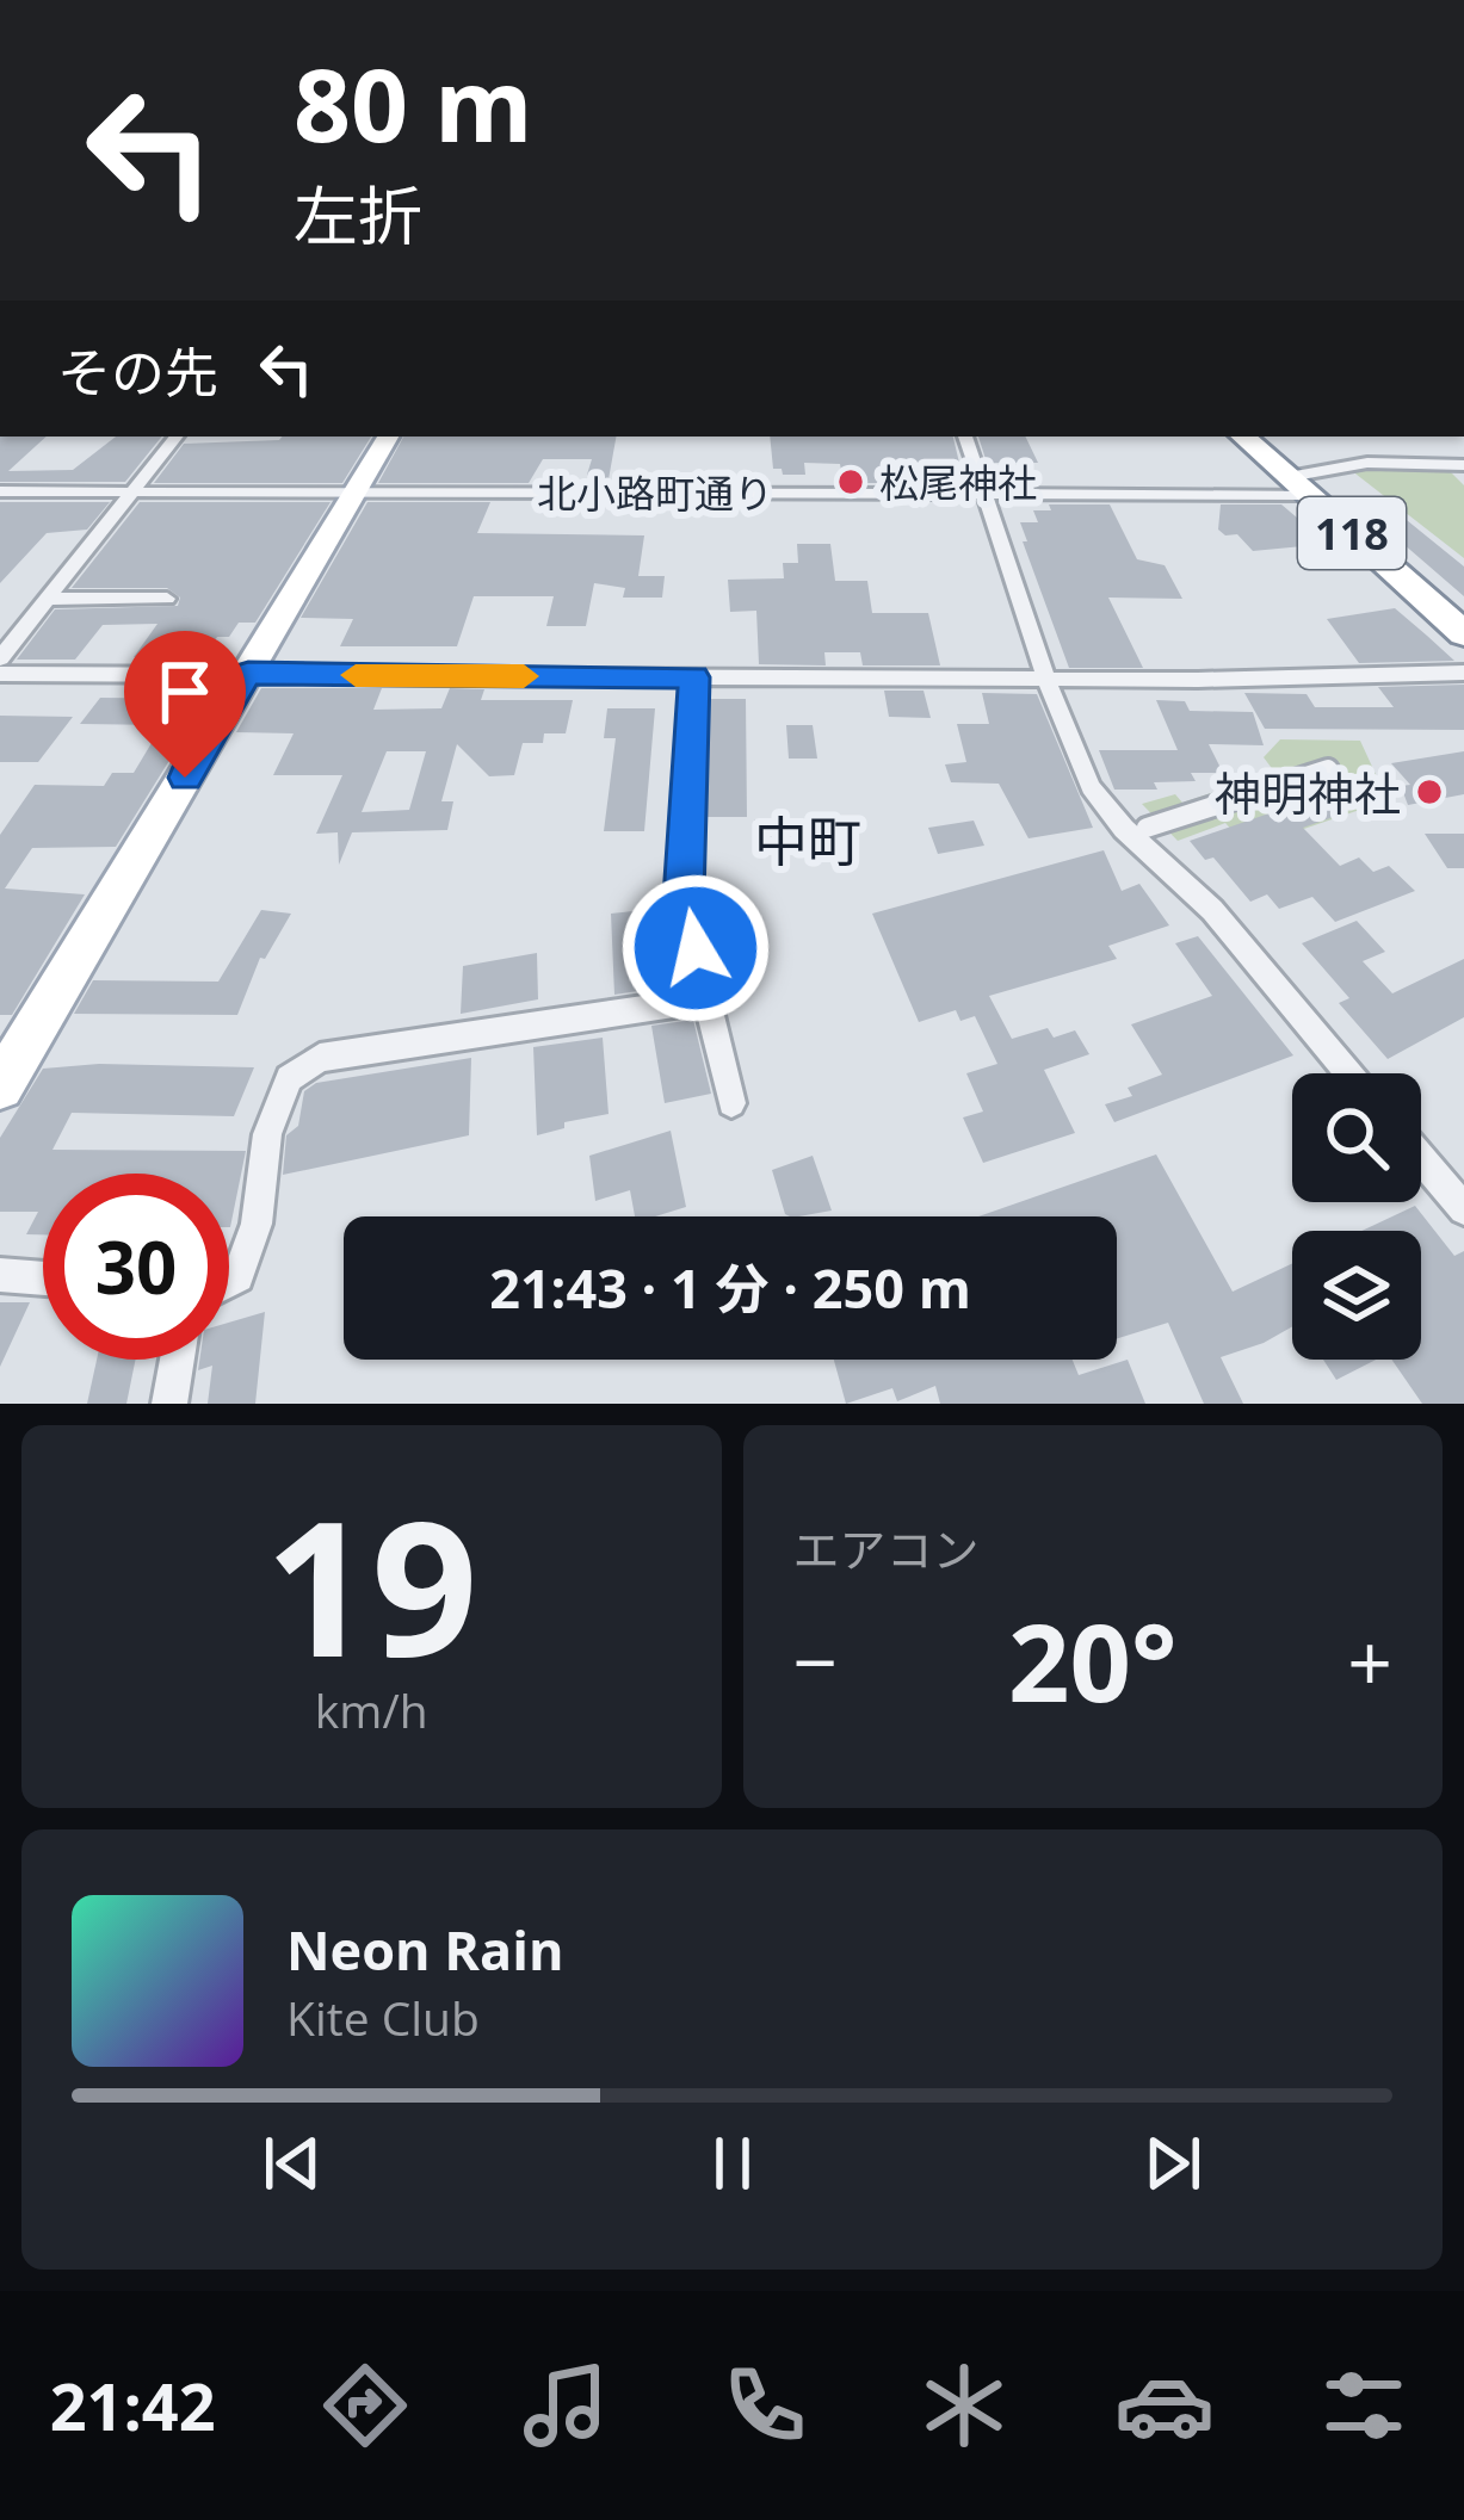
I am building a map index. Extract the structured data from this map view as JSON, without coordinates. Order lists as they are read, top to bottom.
{
  "streets": {
    "highway": ["118"],
    "street": ["北小路町通り"]
  },
  "crossings": [
    ["北小路町通り", "118"]
  ],
  "districts": ["中町"],
  "places": ["松尾神社", "神明神社"],
  "page": {
    "turn": ["80 m", "左折"],
    "then": "その先",
    "limit": "30",
    "trip": "21:43 · 1 分 · 250 m",
    "tile": [
      ["19", "km/h"],
      "エアコン"
    ],
    "heat": ["−", "20°", "+"],
    "song": ["Neon Rain", "Kite Club"],
    "tabs": "21:42"
  }
}
